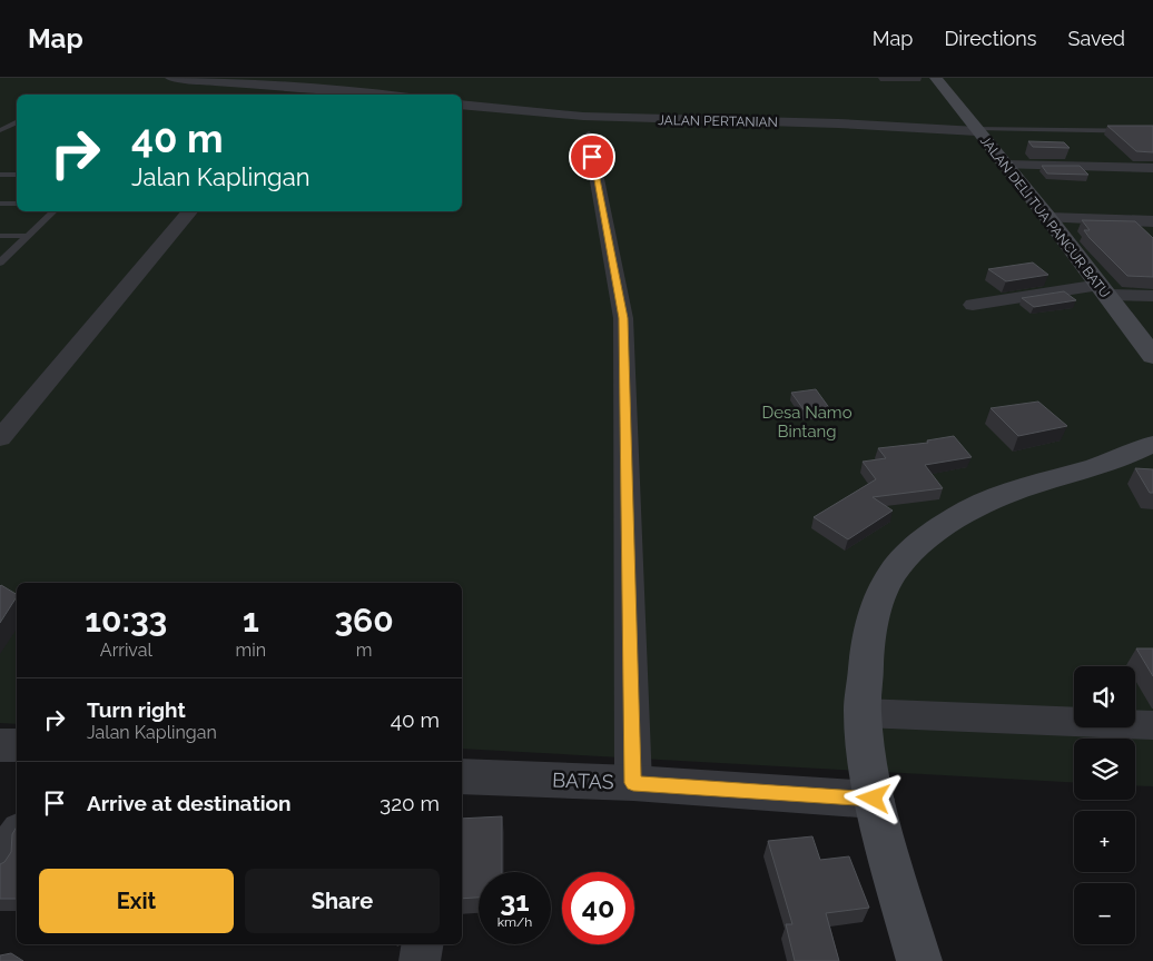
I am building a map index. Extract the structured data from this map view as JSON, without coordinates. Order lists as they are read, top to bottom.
{
  "streets": {
    "main road": ["JALAN DELI TUA PANCUR BATU"],
    "street": ["JALAN PERTANIAN", "BATAS"]
  },
  "crossings": [
    ["JALAN PERTANIAN", "JALAN DELI TUA PANCUR BATU"]
  ],
  "parks": ["Desa Namo Bintang"],
  "page": {
    "header": "Map",
    "nav": ["Map", "Directions", "Saved"],
    "turn": ["40 m", "Jalan Kaplingan"],
    "eta": [
      "10:33",
      "Arrival",
      "1",
      "min",
      "360",
      "m"
    ],
    "map_buttons": ["+", "−"],
    "list": [
      {
        "name": "Turn right",
        "note": "Jalan Kaplingan",
        "value": "40 m"
      },
      {
        "name": "Arrive at destination",
        "value": "320 m"
      }
    ],
    "buttons": ["Exit", "Share"],
    "speed": "31 km/h",
    "limit": "40"
  }
}
